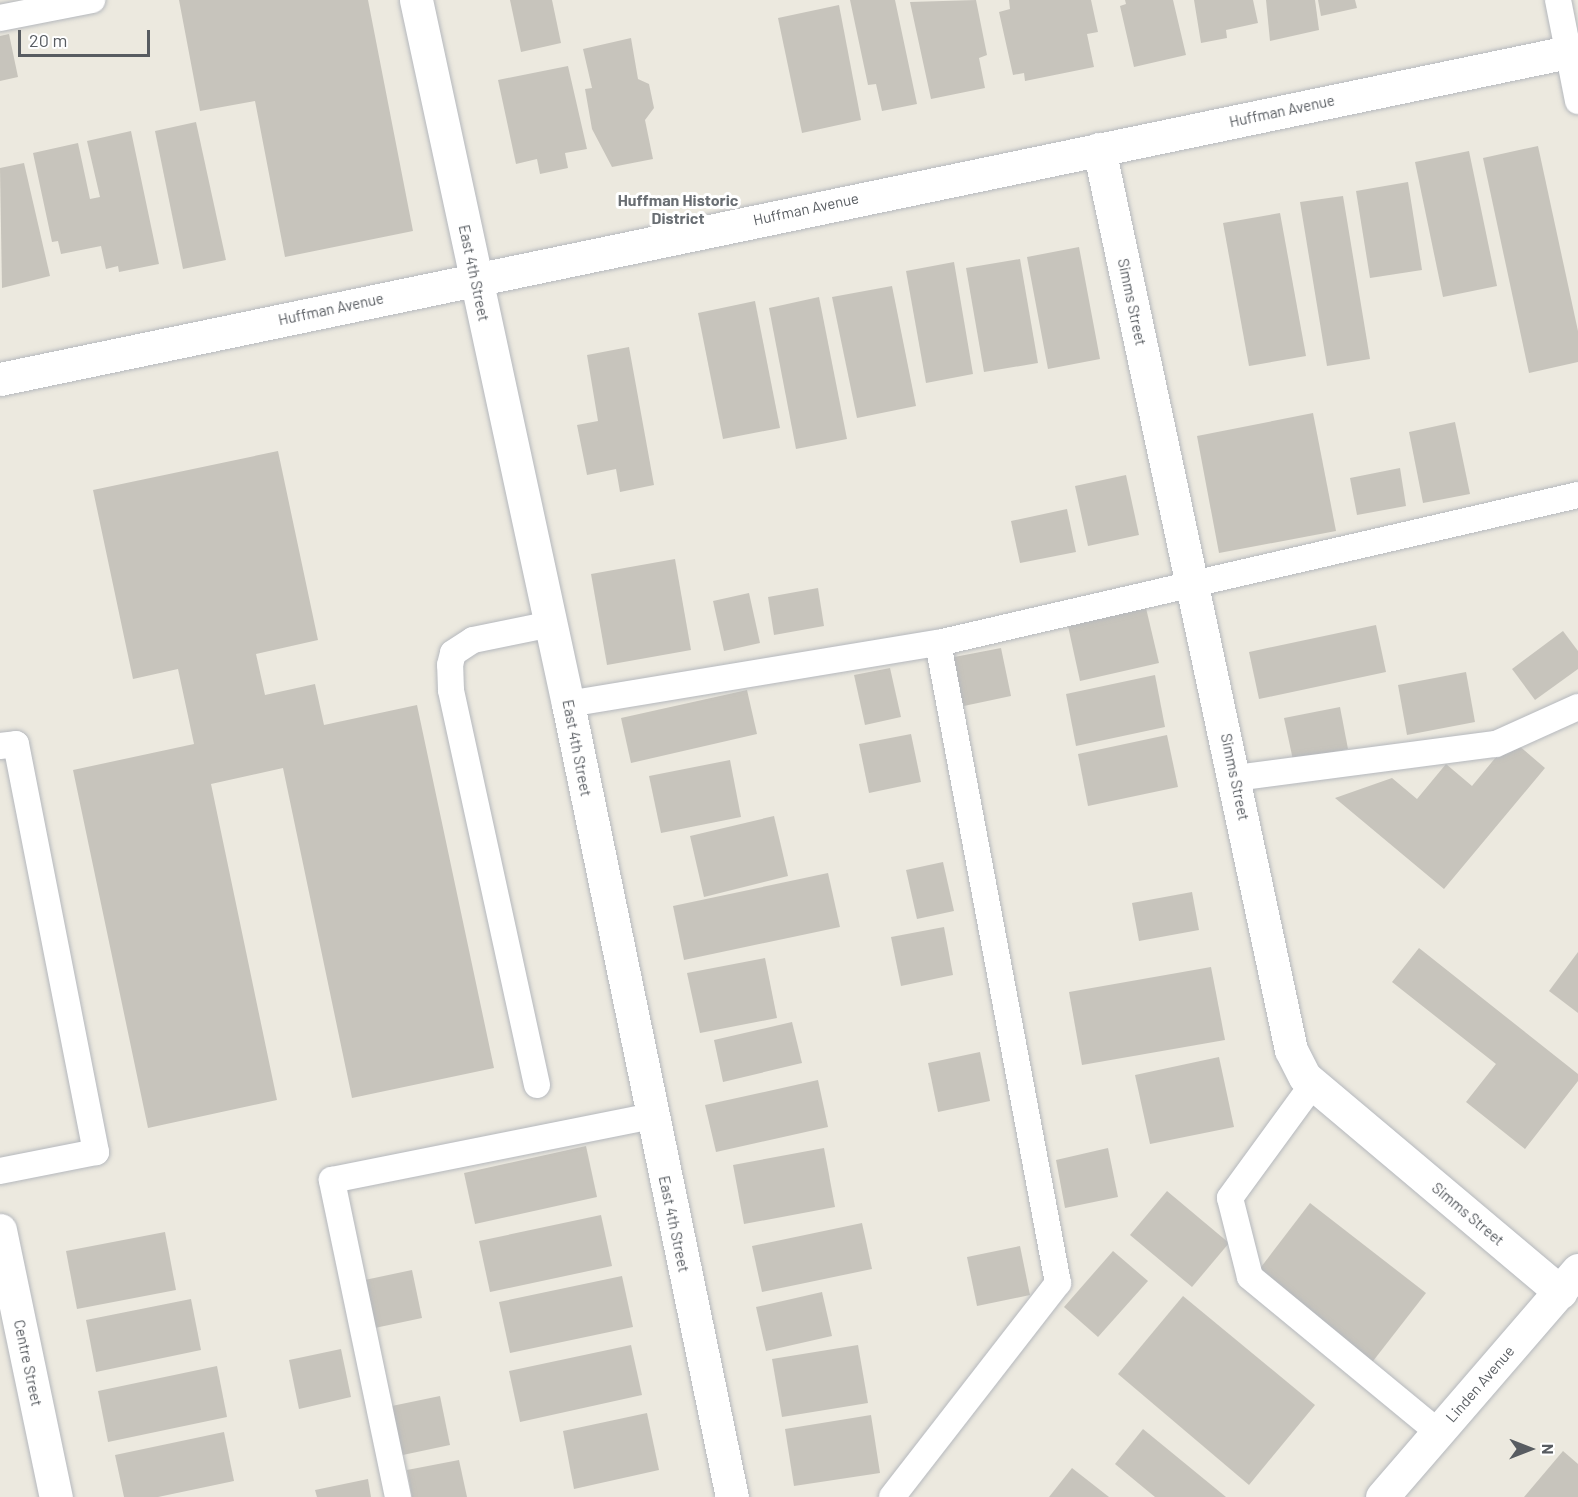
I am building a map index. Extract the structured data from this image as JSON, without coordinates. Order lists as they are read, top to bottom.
{
  "streets": {
    "street": [
      "Huffman Avenue",
      "East 4th Street",
      "Simms Street",
      "Centre Street",
      "Linden Avenue"
    ]
  },
  "crossings": [
    ["Huffman Avenue", "East 4th Street"],
    ["Huffman Avenue", "Simms Street"],
    ["Simms Street", "Linden Avenue"]
  ],
  "districts": ["Huffman Historic District"],
  "scale_bar": "20 m",
  "north": "right"
}
